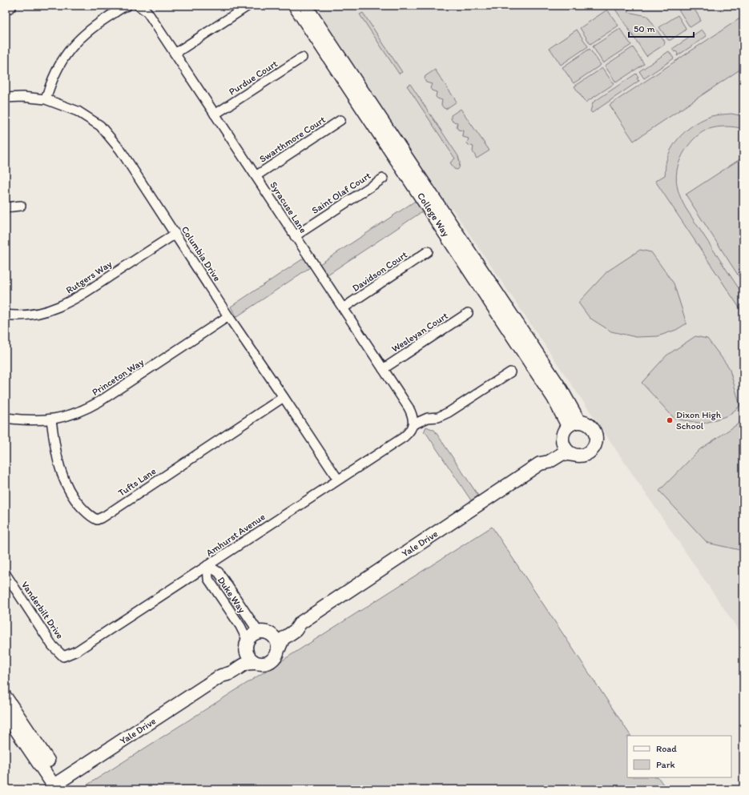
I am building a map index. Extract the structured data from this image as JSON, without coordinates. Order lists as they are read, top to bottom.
{
  "streets": {
    "street": [
      "Purdue Court",
      "Swarthmore Court",
      "Saint Olaf Court",
      "Syracuse Lane",
      "College Way",
      "Columbia Drive",
      "Davidson Court",
      "Rutgers Way",
      "Wesleyan Court",
      "Princeton Way",
      "Tufts Lane",
      "Amhurst Avenue",
      "Yale Drive",
      "Duke Way",
      "Vanderbilt Drive"
    ]
  },
  "crossings": [
    ["Purdue Court", "Syracuse Lane"],
    ["Swarthmore Court", "Syracuse Lane"],
    ["Saint Olaf Court", "Syracuse Lane"],
    ["Syracuse Lane", "Davidson Court"],
    ["Syracuse Lane", "Wesleyan Court"],
    ["Syracuse Lane", "Amhurst Avenue"],
    ["College Way", "Yale Drive"],
    ["Columbia Drive", "Rutgers Way"],
    ["Columbia Drive", "Princeton Way"],
    ["Columbia Drive", "Tufts Lane"],
    ["Columbia Drive", "Amhurst Avenue"],
    ["Princeton Way", "Tufts Lane"],
    ["Amhurst Avenue", "Duke Way"],
    ["Amhurst Avenue", "Vanderbilt Drive"],
    ["Yale Drive", "Duke Way"]
  ],
  "places": ["Dixon High School"],
  "legend": ["Road", "Park"],
  "scale_bar": "50 m"
}
